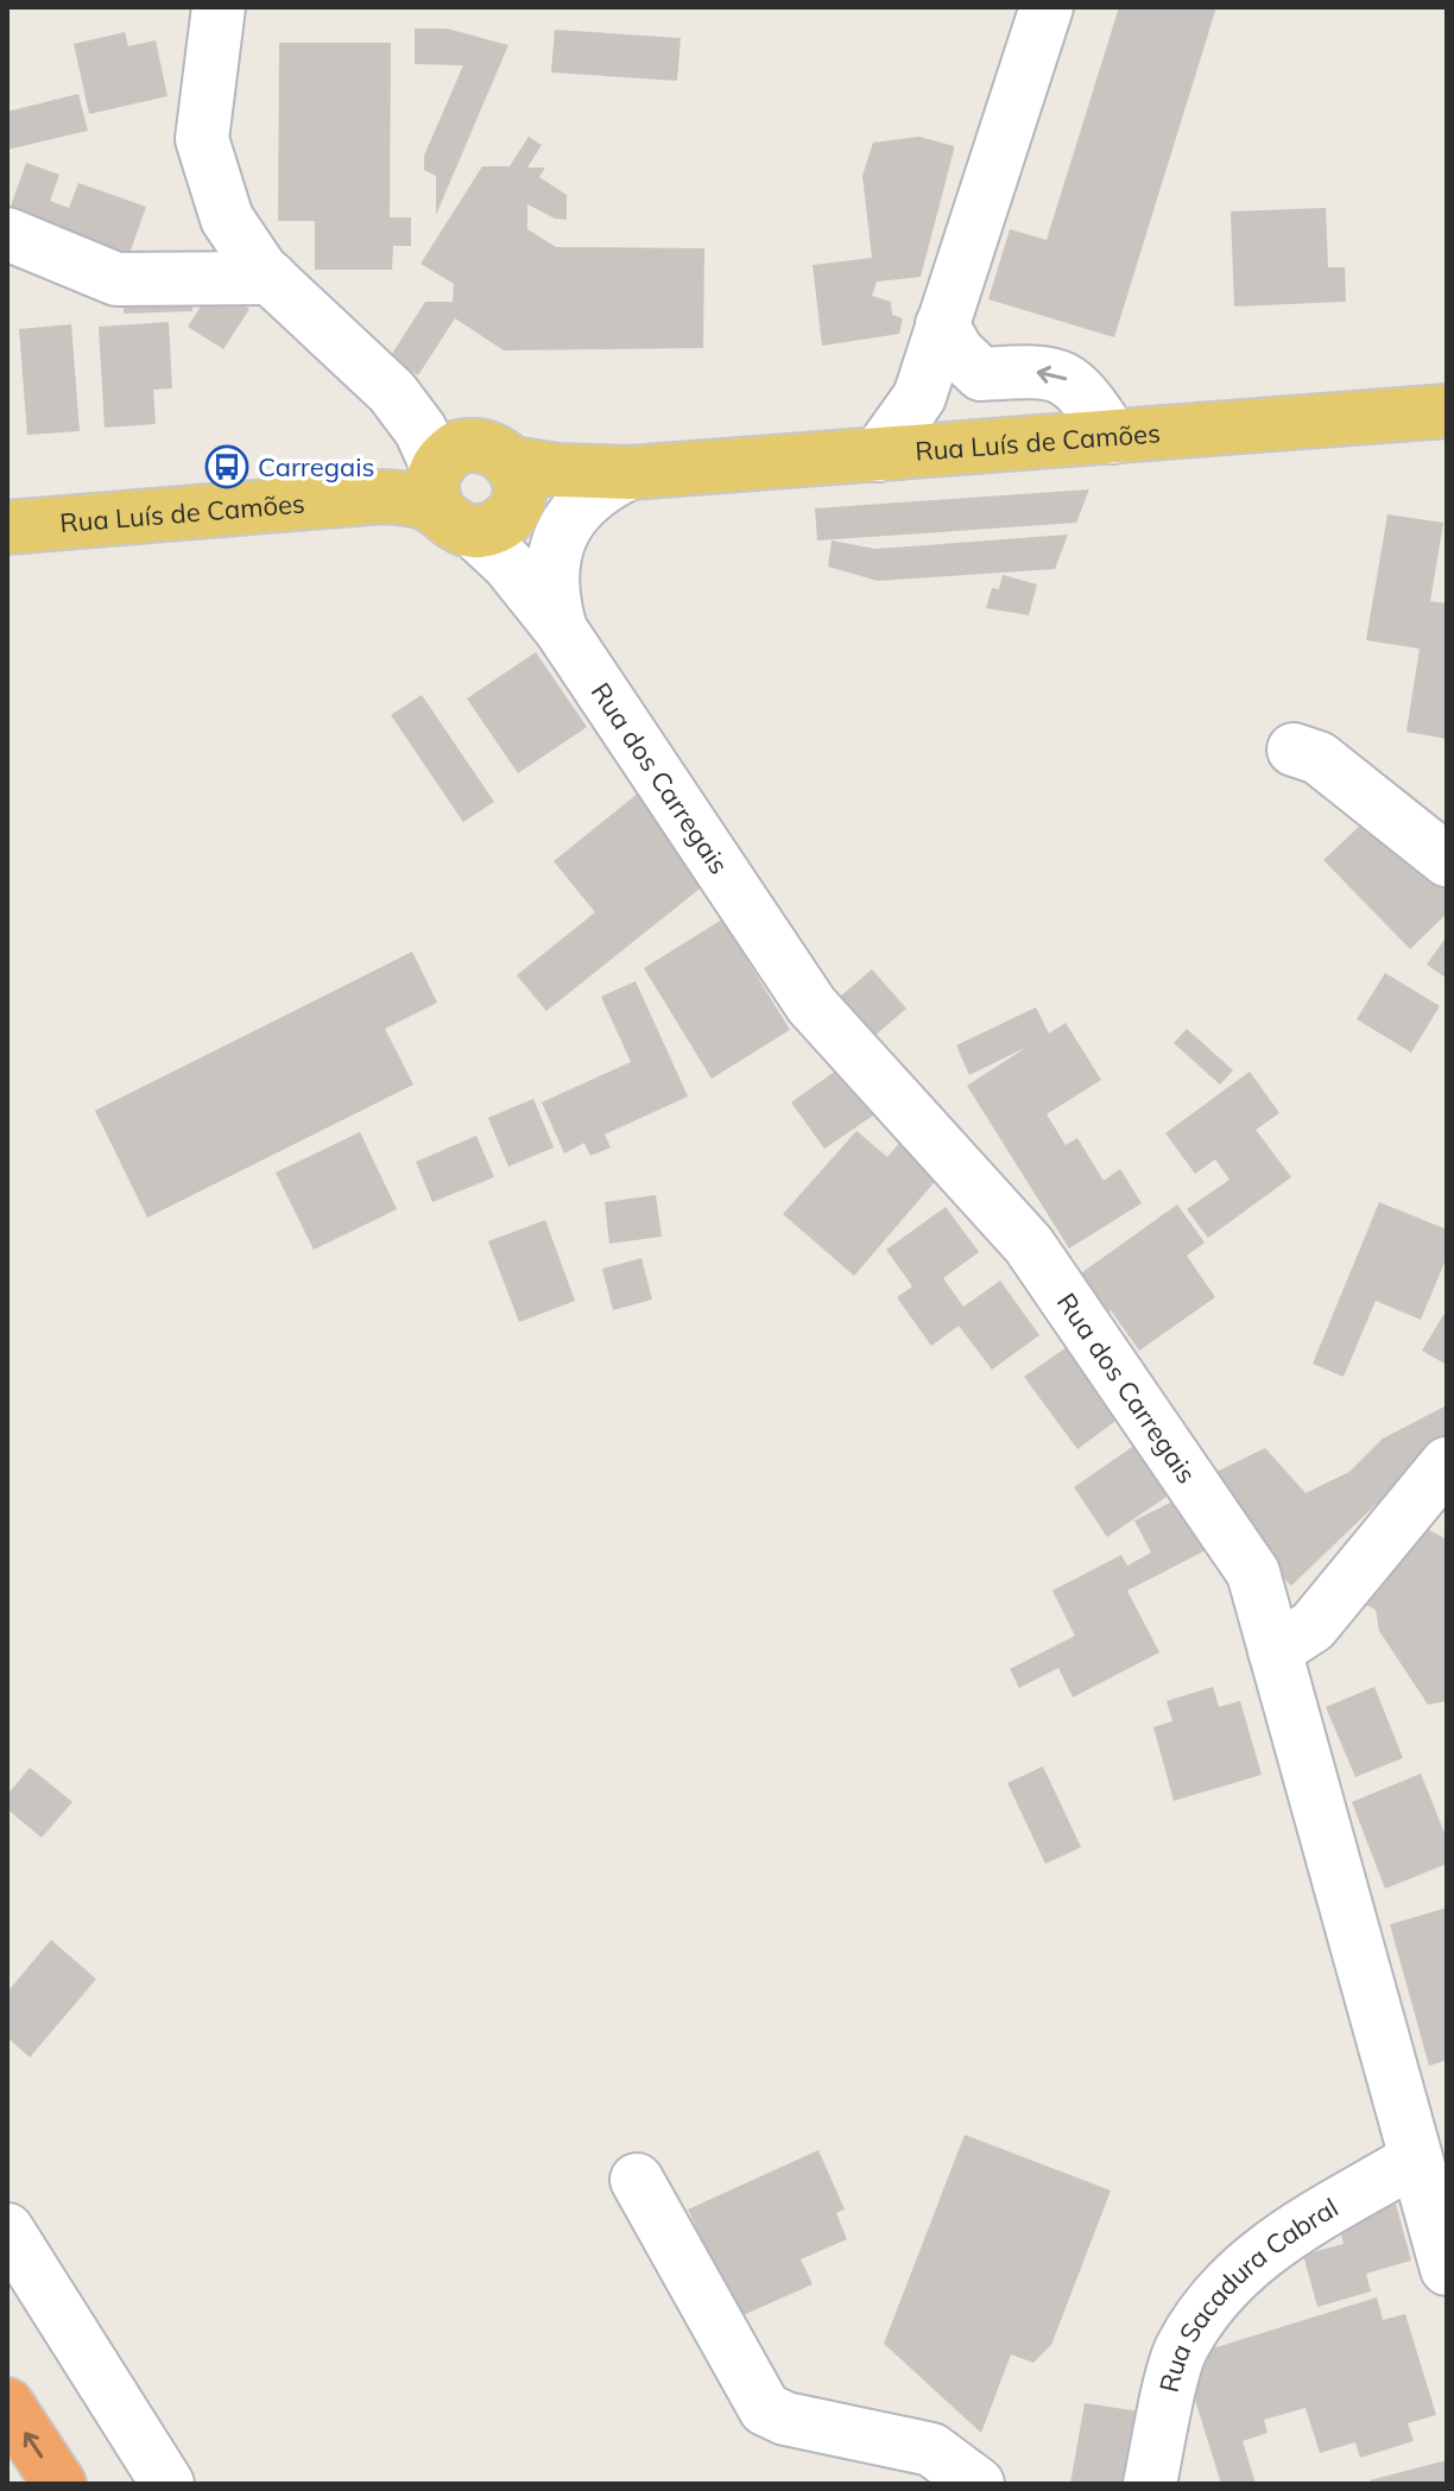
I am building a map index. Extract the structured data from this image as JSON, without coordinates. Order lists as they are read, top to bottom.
{
  "streets": {
    "main road": ["Rua Luís de Camões"],
    "street": ["Rua dos Carregais", "Rua Sacadura Cabral"]
  },
  "crossings": [
    ["Rua Luís de Camões", "Rua dos Carregais"],
    ["Rua dos Carregais", "Rua Sacadura Cabral"]
  ],
  "places": {
    "bus stop": ["Carregais"]
  }
}
